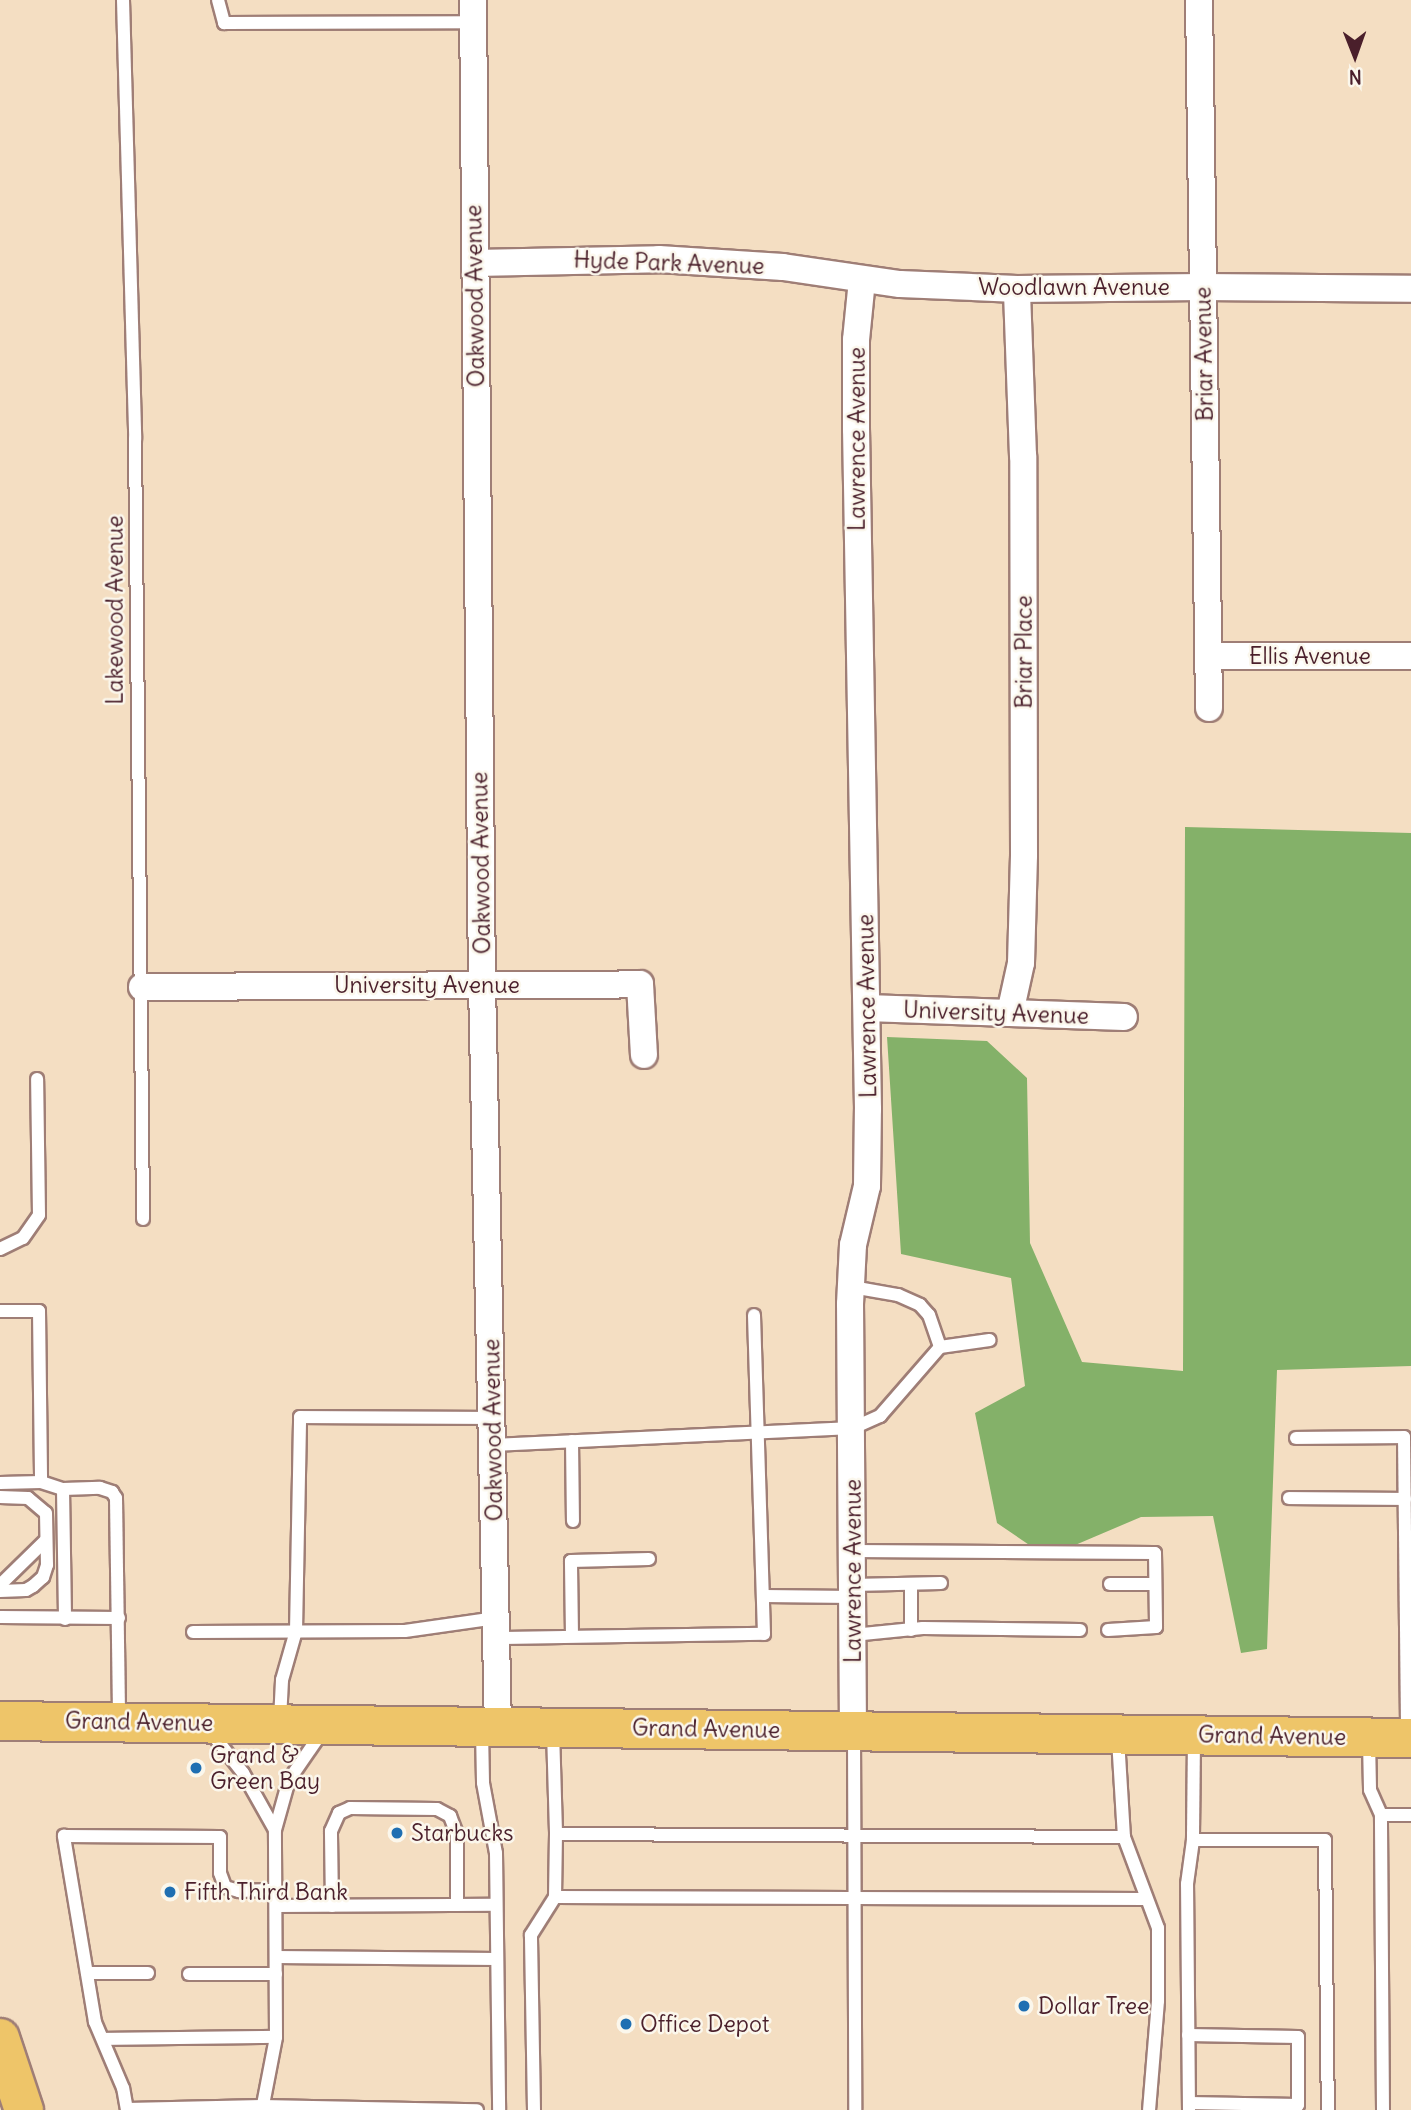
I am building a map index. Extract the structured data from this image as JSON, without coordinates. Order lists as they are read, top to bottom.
{
  "streets": {
    "main road": ["Grand Avenue"],
    "street": [
      "Hyde Park Avenue",
      "Woodlawn Avenue",
      "Oakwood Avenue",
      "Briar Avenue",
      "Lawrence Avenue",
      "Briar Place",
      "Ellis Avenue",
      "University Avenue"
    ],
    "lane": ["Lakewood Avenue"]
  },
  "crossings": [
    ["Hyde Park Avenue", "Woodlawn Avenue"],
    ["Hyde Park Avenue", "Oakwood Avenue"],
    ["Hyde Park Avenue", "Lawrence Avenue"],
    ["Woodlawn Avenue", "Briar Avenue"],
    ["Woodlawn Avenue", "Lawrence Avenue"],
    ["Woodlawn Avenue", "Briar Place"],
    ["Oakwood Avenue", "University Avenue"],
    ["Oakwood Avenue", "Grand Avenue"],
    ["Briar Avenue", "Ellis Avenue"],
    ["Lawrence Avenue", "University Avenue"],
    ["Lawrence Avenue", "Grand Avenue"],
    ["Lakewood Avenue", "University Avenue"],
    ["Briar Place", "University Avenue"]
  ],
  "places": [
    "Grand & Green Bay",
    "Starbucks",
    "Fifth Third Bank",
    "Dollar Tree",
    "Office Depot"
  ],
  "north": "bottom"
}
